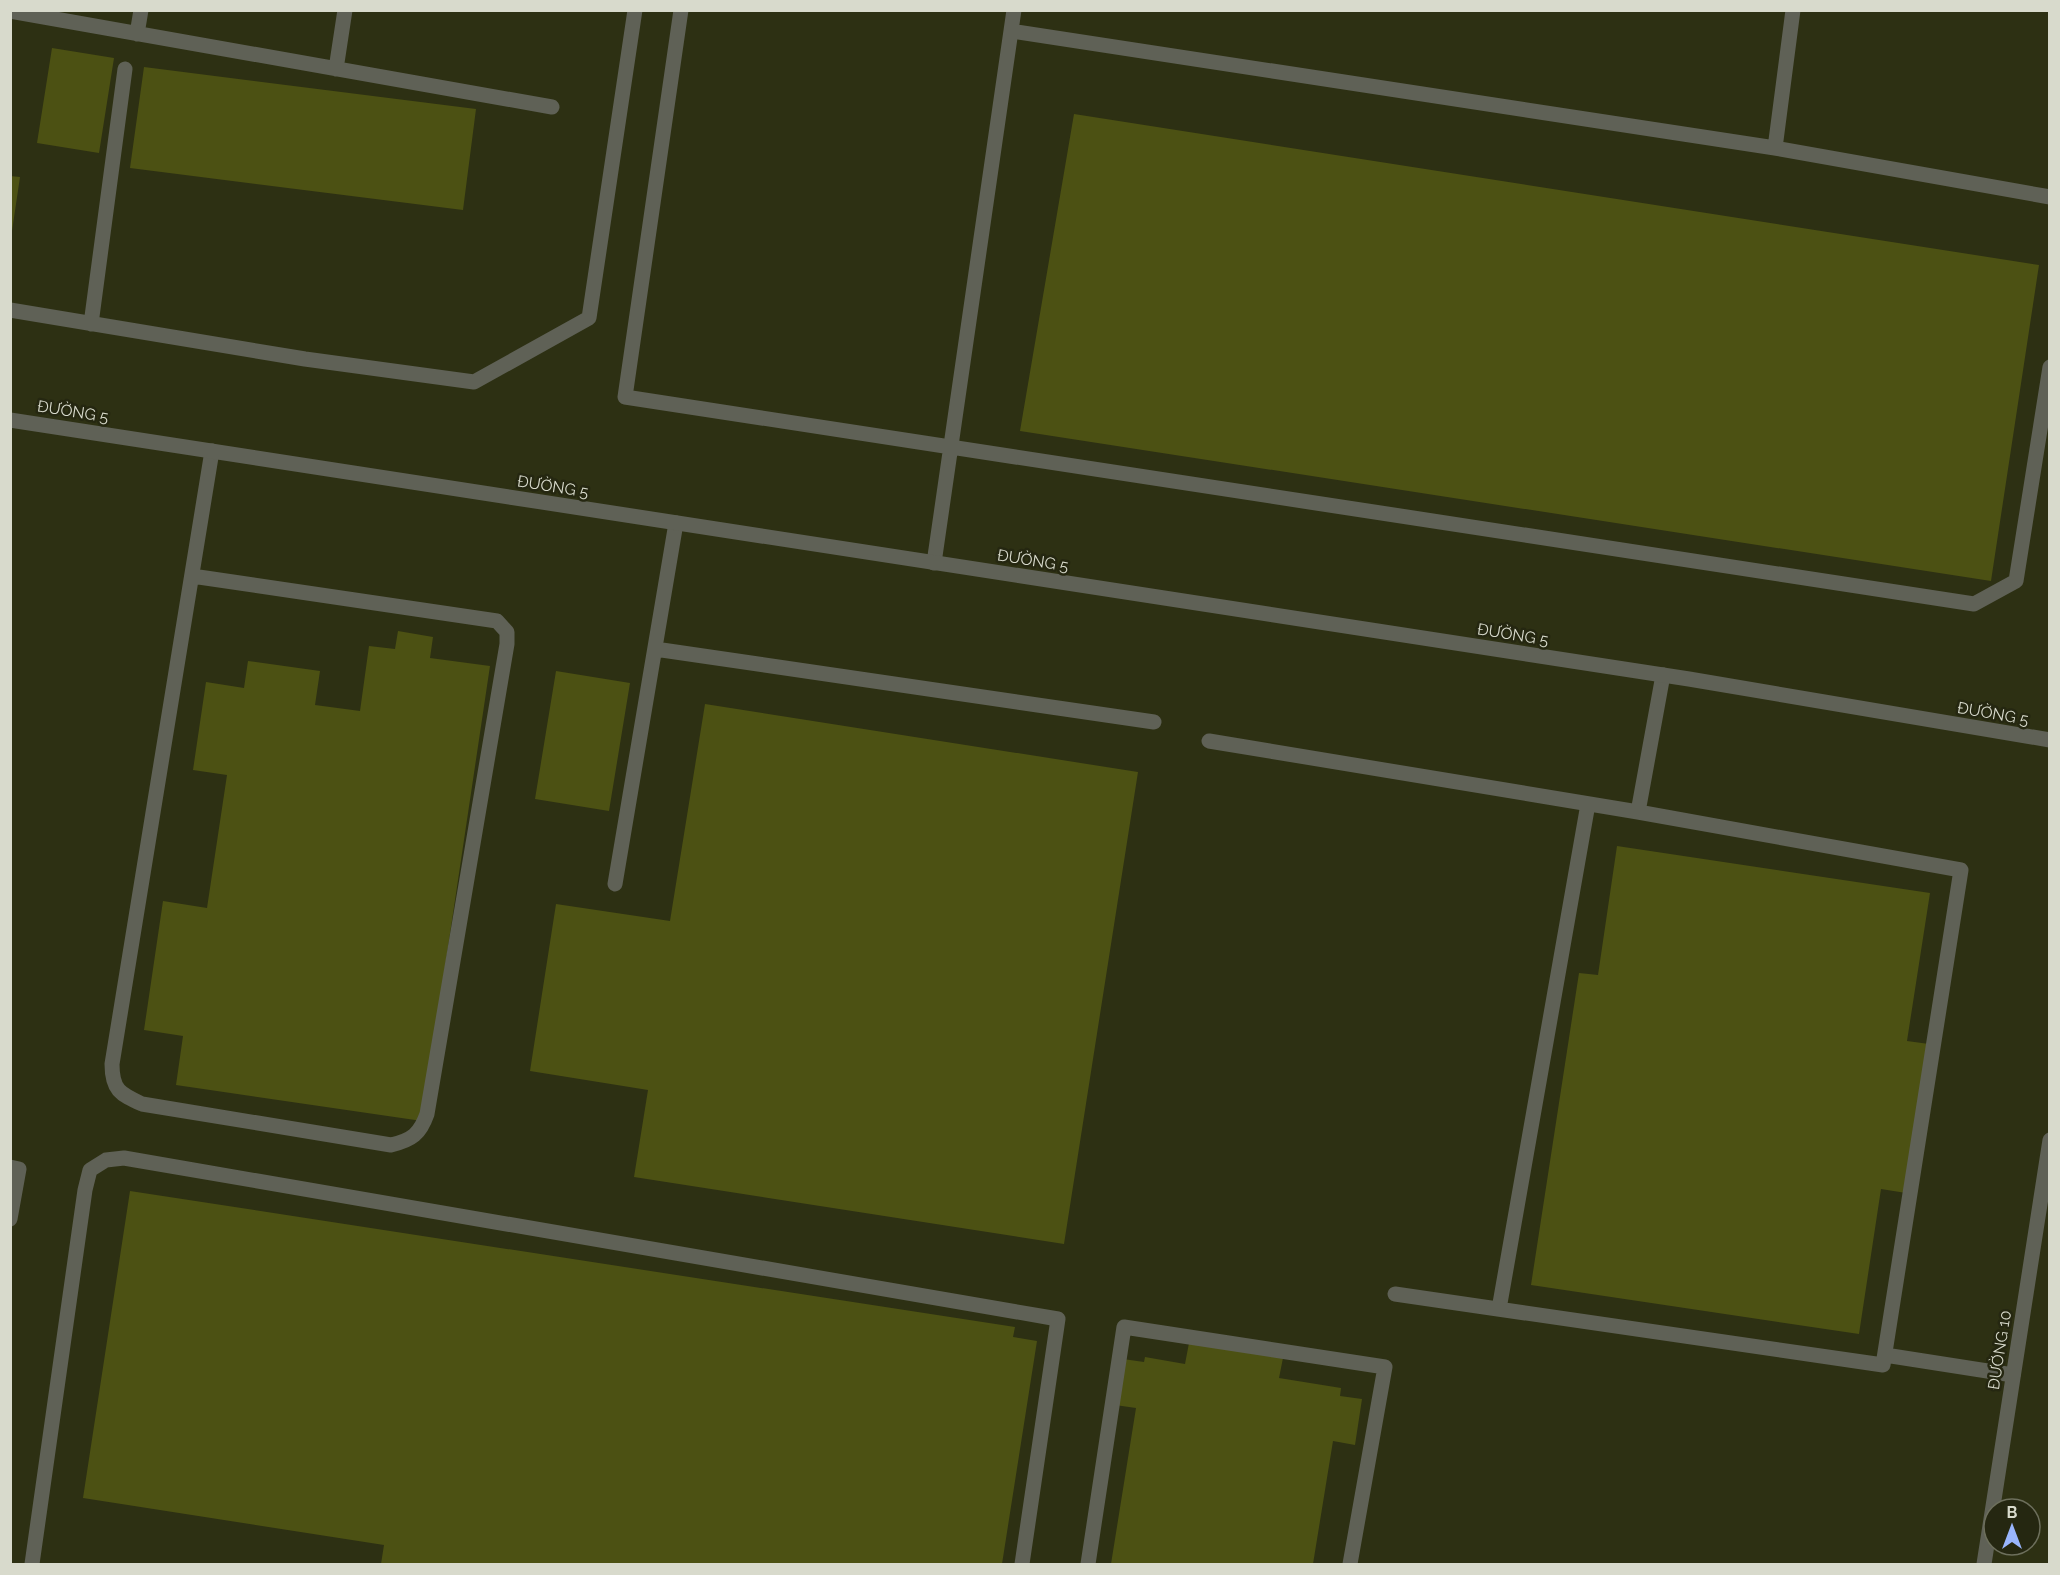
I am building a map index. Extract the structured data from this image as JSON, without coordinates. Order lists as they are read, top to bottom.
{
  "streets": {
    "street": ["ĐƯỜNG 5", "ĐƯỜNG 10"]
  },
  "north": "top"
}
